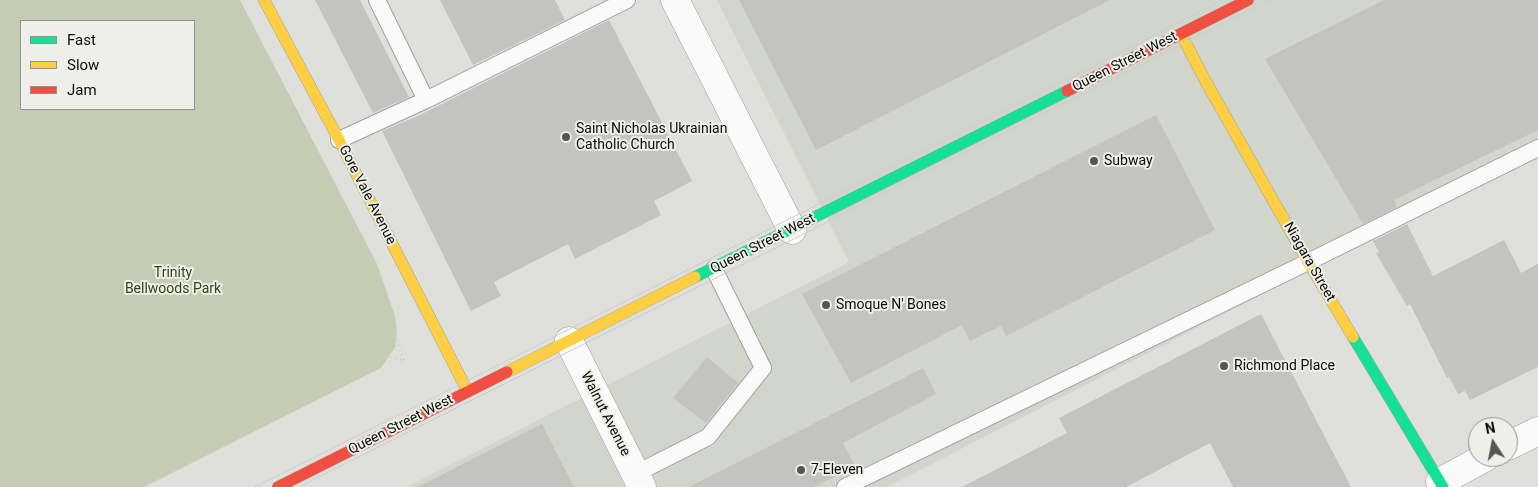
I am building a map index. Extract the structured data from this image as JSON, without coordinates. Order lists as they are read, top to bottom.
{
  "streets": {
    "main road": ["Queen Street West", "Gore Vale Avenue", "Niagara Street"],
    "street": ["Walnut Avenue"]
  },
  "crossings": [
    ["Queen Street West", "Gore Vale Avenue"],
    ["Queen Street West", "Niagara Street"],
    ["Queen Street West", "Walnut Avenue"]
  ],
  "parks": ["Trinity Bellwoods Park"],
  "places": [
    "Saint Nicholas Ukrainian Catholic Church",
    "Subway",
    "Smoque N' Bones",
    "Richmond Place",
    "7-Eleven"
  ],
  "legend": ["Fast", "Slow", "Jam"],
  "north": "top"
}
